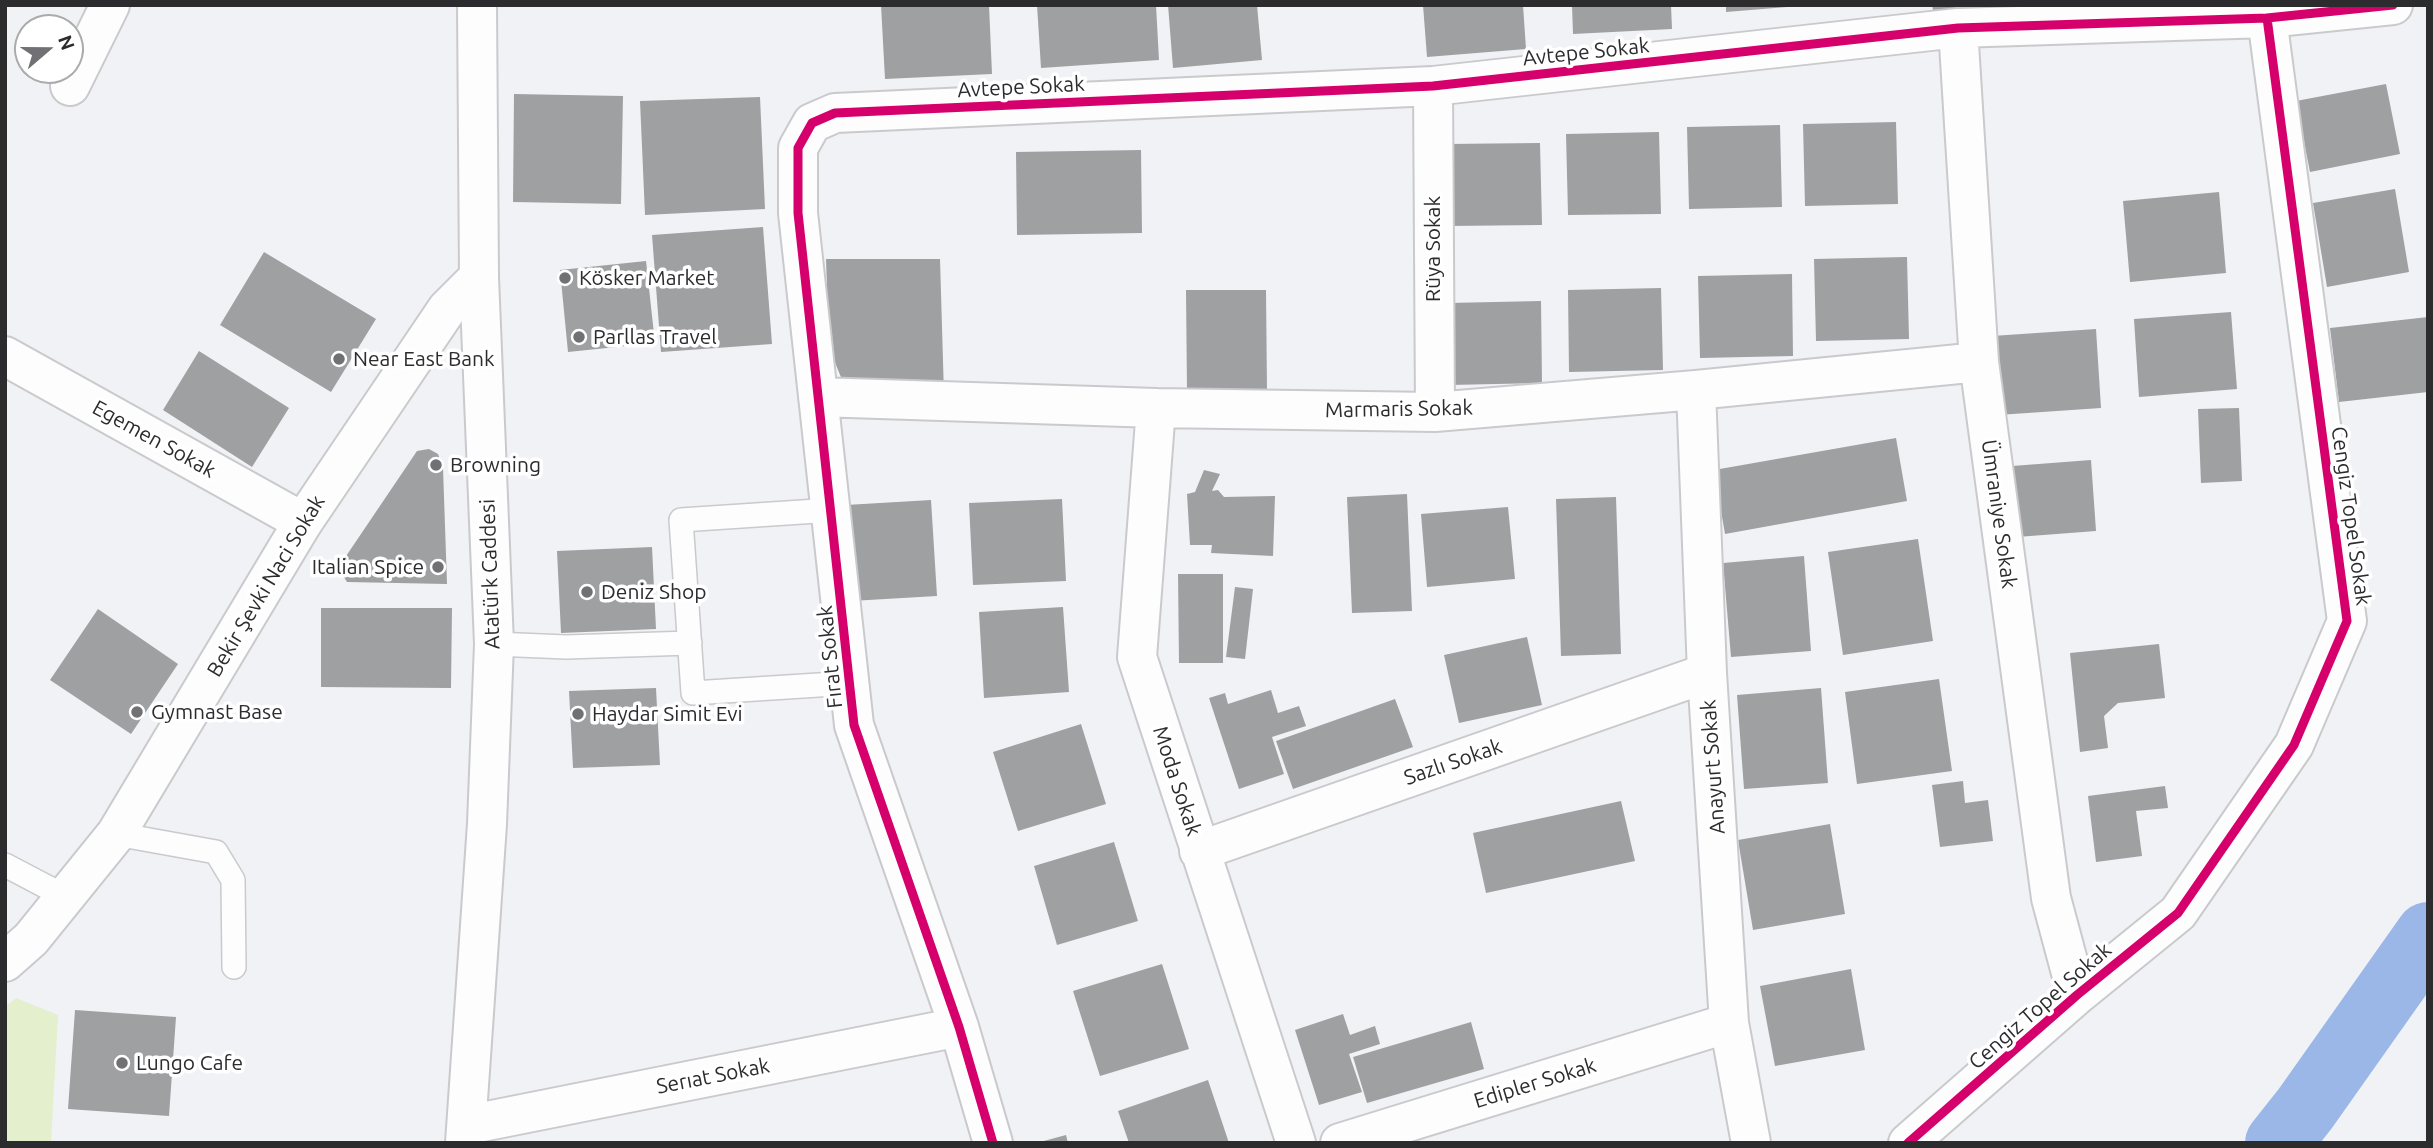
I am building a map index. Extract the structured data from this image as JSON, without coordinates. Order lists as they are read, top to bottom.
{
  "streets": {
    "street": [
      "Avtepe Sokak",
      "Rüya Sokak",
      "Marmaris Sokak",
      "Egemen Sokak",
      "Ümraniye Sokak",
      "Cengiz Topel Sokak",
      "Atatürk Caddesi",
      "Bekir Şevki Naci Sokak",
      "Fırat Sokak",
      "Sazlı Sokak",
      "Anayurt Sokak",
      "Moda Sokak",
      "Serıat Sokak",
      "Edipler Sokak"
    ]
  },
  "crossings": [
    ["Avtepe Sokak", "Rüya Sokak"],
    ["Avtepe Sokak", "Ümraniye Sokak"],
    ["Avtepe Sokak", "Cengiz Topel Sokak"],
    ["Avtepe Sokak", "Fırat Sokak"],
    ["Rüya Sokak", "Marmaris Sokak"],
    ["Marmaris Sokak", "Ümraniye Sokak"],
    ["Marmaris Sokak", "Fırat Sokak"],
    ["Marmaris Sokak", "Anayurt Sokak"],
    ["Marmaris Sokak", "Moda Sokak"],
    ["Egemen Sokak", "Bekir Şevki Naci Sokak"],
    ["Ümraniye Sokak", "Cengiz Topel Sokak"],
    ["Atatürk Caddesi", "Bekir Şevki Naci Sokak"],
    ["Atatürk Caddesi", "Serıat Sokak"],
    ["Fırat Sokak", "Serıat Sokak"],
    ["Sazlı Sokak", "Anayurt Sokak"],
    ["Sazlı Sokak", "Moda Sokak"],
    ["Anayurt Sokak", "Edipler Sokak"]
  ],
  "places": [
    "Kösker Market",
    "Parllas Travel",
    "Near East Bank",
    "Browning",
    "Italian Spice",
    "Deniz Shop",
    "Gymnast Base",
    "Haydar Simit Evi",
    "Lungo Cafe"
  ],
  "north": "right"
}
